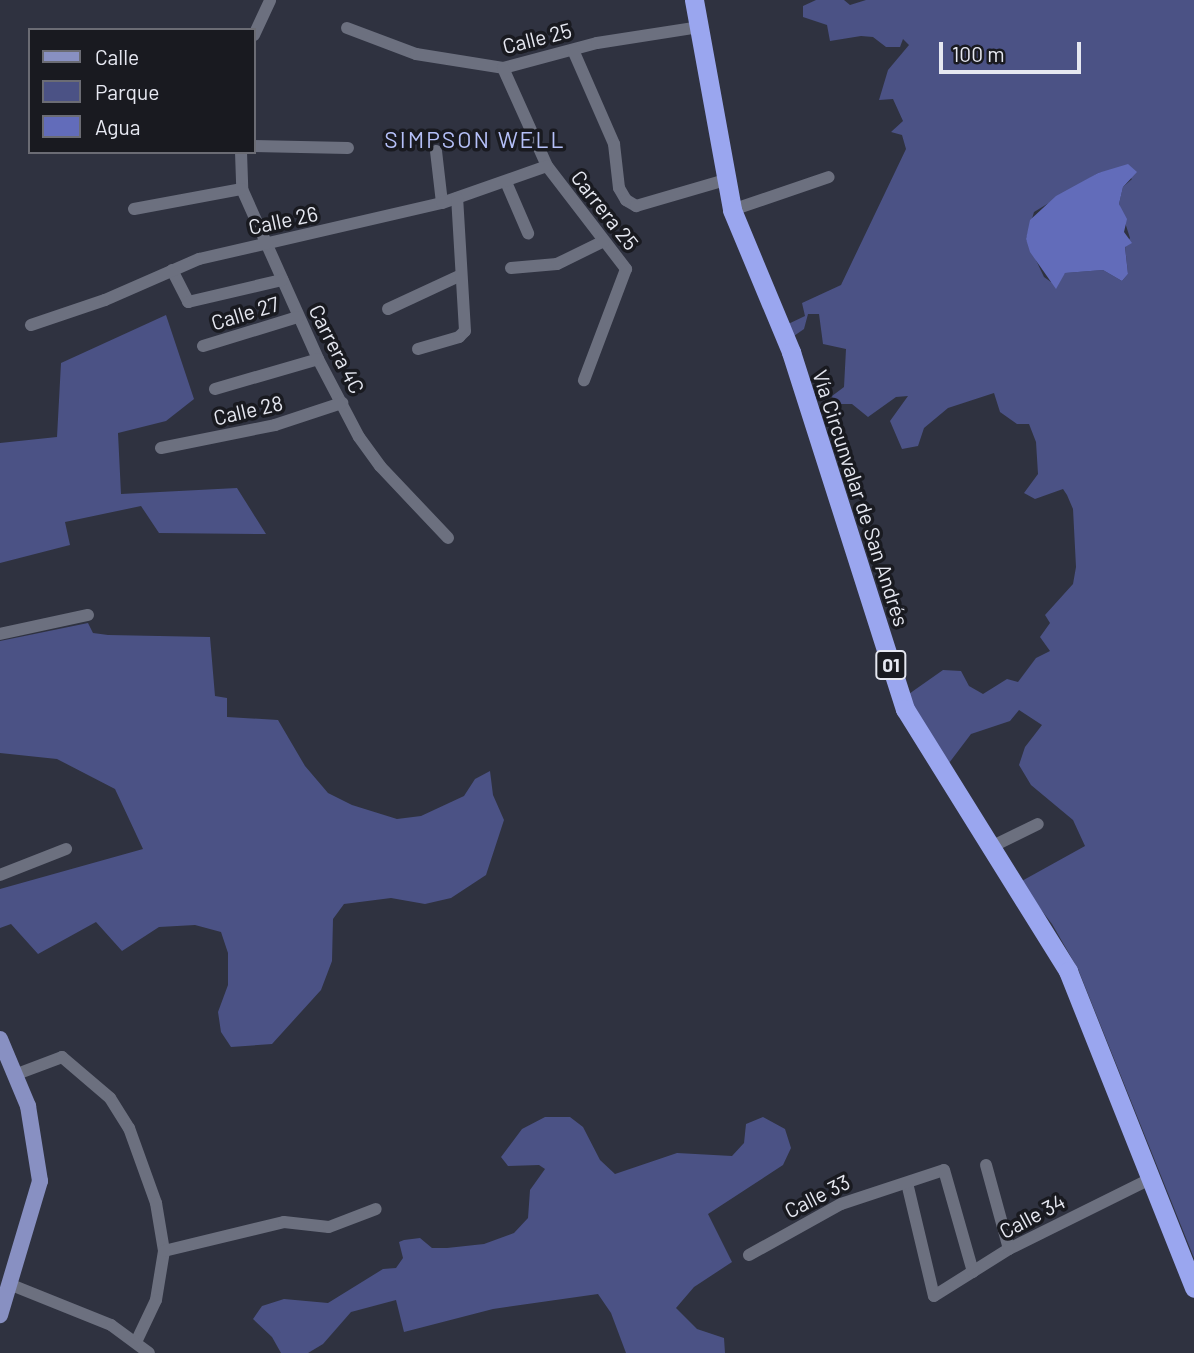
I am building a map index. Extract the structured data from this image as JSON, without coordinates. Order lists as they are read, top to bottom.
{
  "streets": {
    "highway": ["Vía Circunvalar de San Andrés", "01"],
    "street": [
      "Calle 25",
      "Carrera 25",
      "Calle 26",
      "Calle 27",
      "Carrera 4C",
      "Calle 28",
      "Calle 33",
      "Calle 34"
    ]
  },
  "crossings": [
    ["Calle 25", "Carrera 25"],
    ["Calle 25", "Vía Circunvalar de San Andrés"],
    ["Carrera 25", "Calle 26"],
    ["Calle 26", "Carrera 4C"],
    ["Calle 27", "Carrera 4C"],
    ["Carrera 4C", "Calle 28"],
    ["Vía Circunvalar de San Andrés", "Calle 34"],
    ["Calle 33", "Calle 34"]
  ],
  "districts": ["SIMPSON WELL"],
  "legend": ["Calle", "Parque", "Agua"],
  "scale_bar": "100 m"
}
